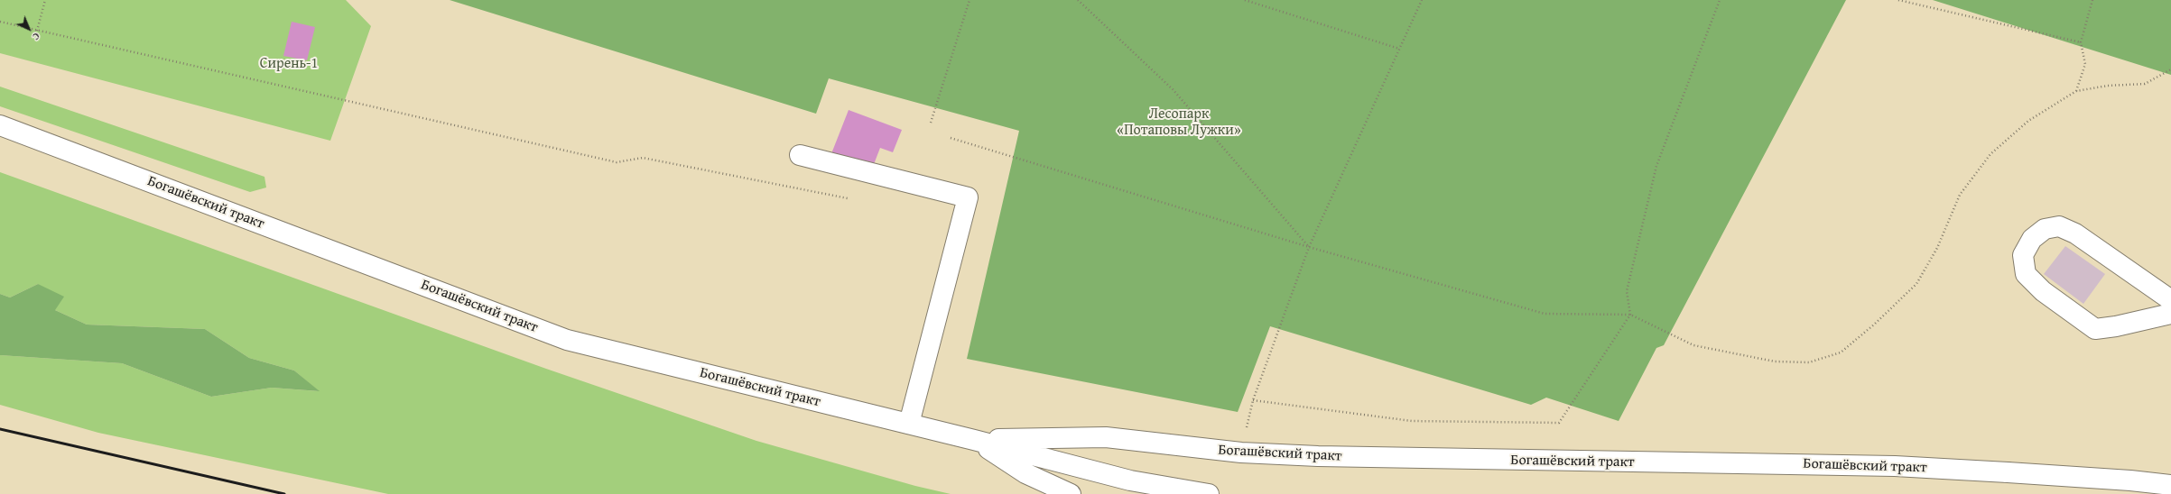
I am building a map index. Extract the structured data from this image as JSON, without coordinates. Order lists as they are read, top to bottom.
{
  "streets": {
    "main road": ["Богашёвский тракт"]
  },
  "parks": ["Сирень-1", "Лесопарк «Потаповы Лужки»"],
  "north": "bottom right"
}
